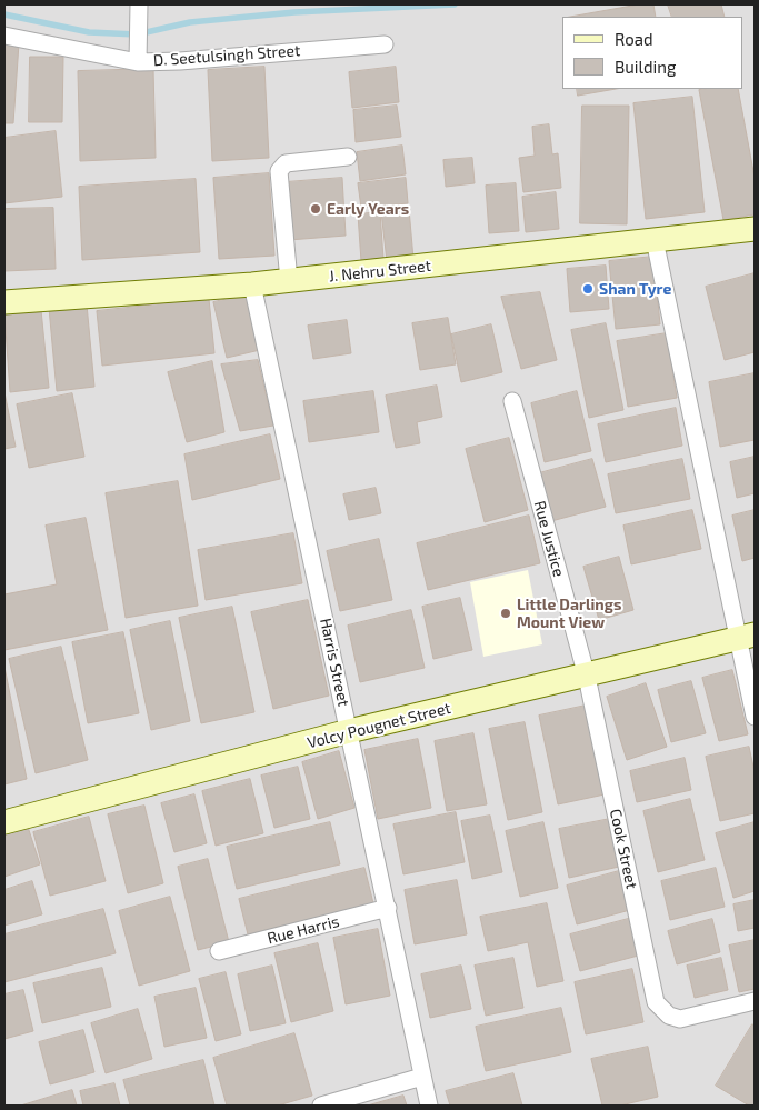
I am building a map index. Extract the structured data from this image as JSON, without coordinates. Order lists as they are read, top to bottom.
{
  "streets": {
    "main road": ["J. Nehru Street", "Volcy Pougnet Street"],
    "street": [
      "D. Seetulsingh Street",
      "Rue Justice",
      "Harris Street",
      "Cook Street",
      "Rue Harris"
    ]
  },
  "crossings": [
    ["J. Nehru Street", "Harris Street"],
    ["Rue Justice", "Volcy Pougnet Street"],
    ["Rue Justice", "Cook Street"],
    ["Harris Street", "Volcy Pougnet Street"],
    ["Harris Street", "Rue Harris"],
    ["Volcy Pougnet Street", "Cook Street"]
  ],
  "places": ["Early Years", "Shan Tyre", "Little Darlings Mount View"],
  "legend": ["Road", "Building"]
}
